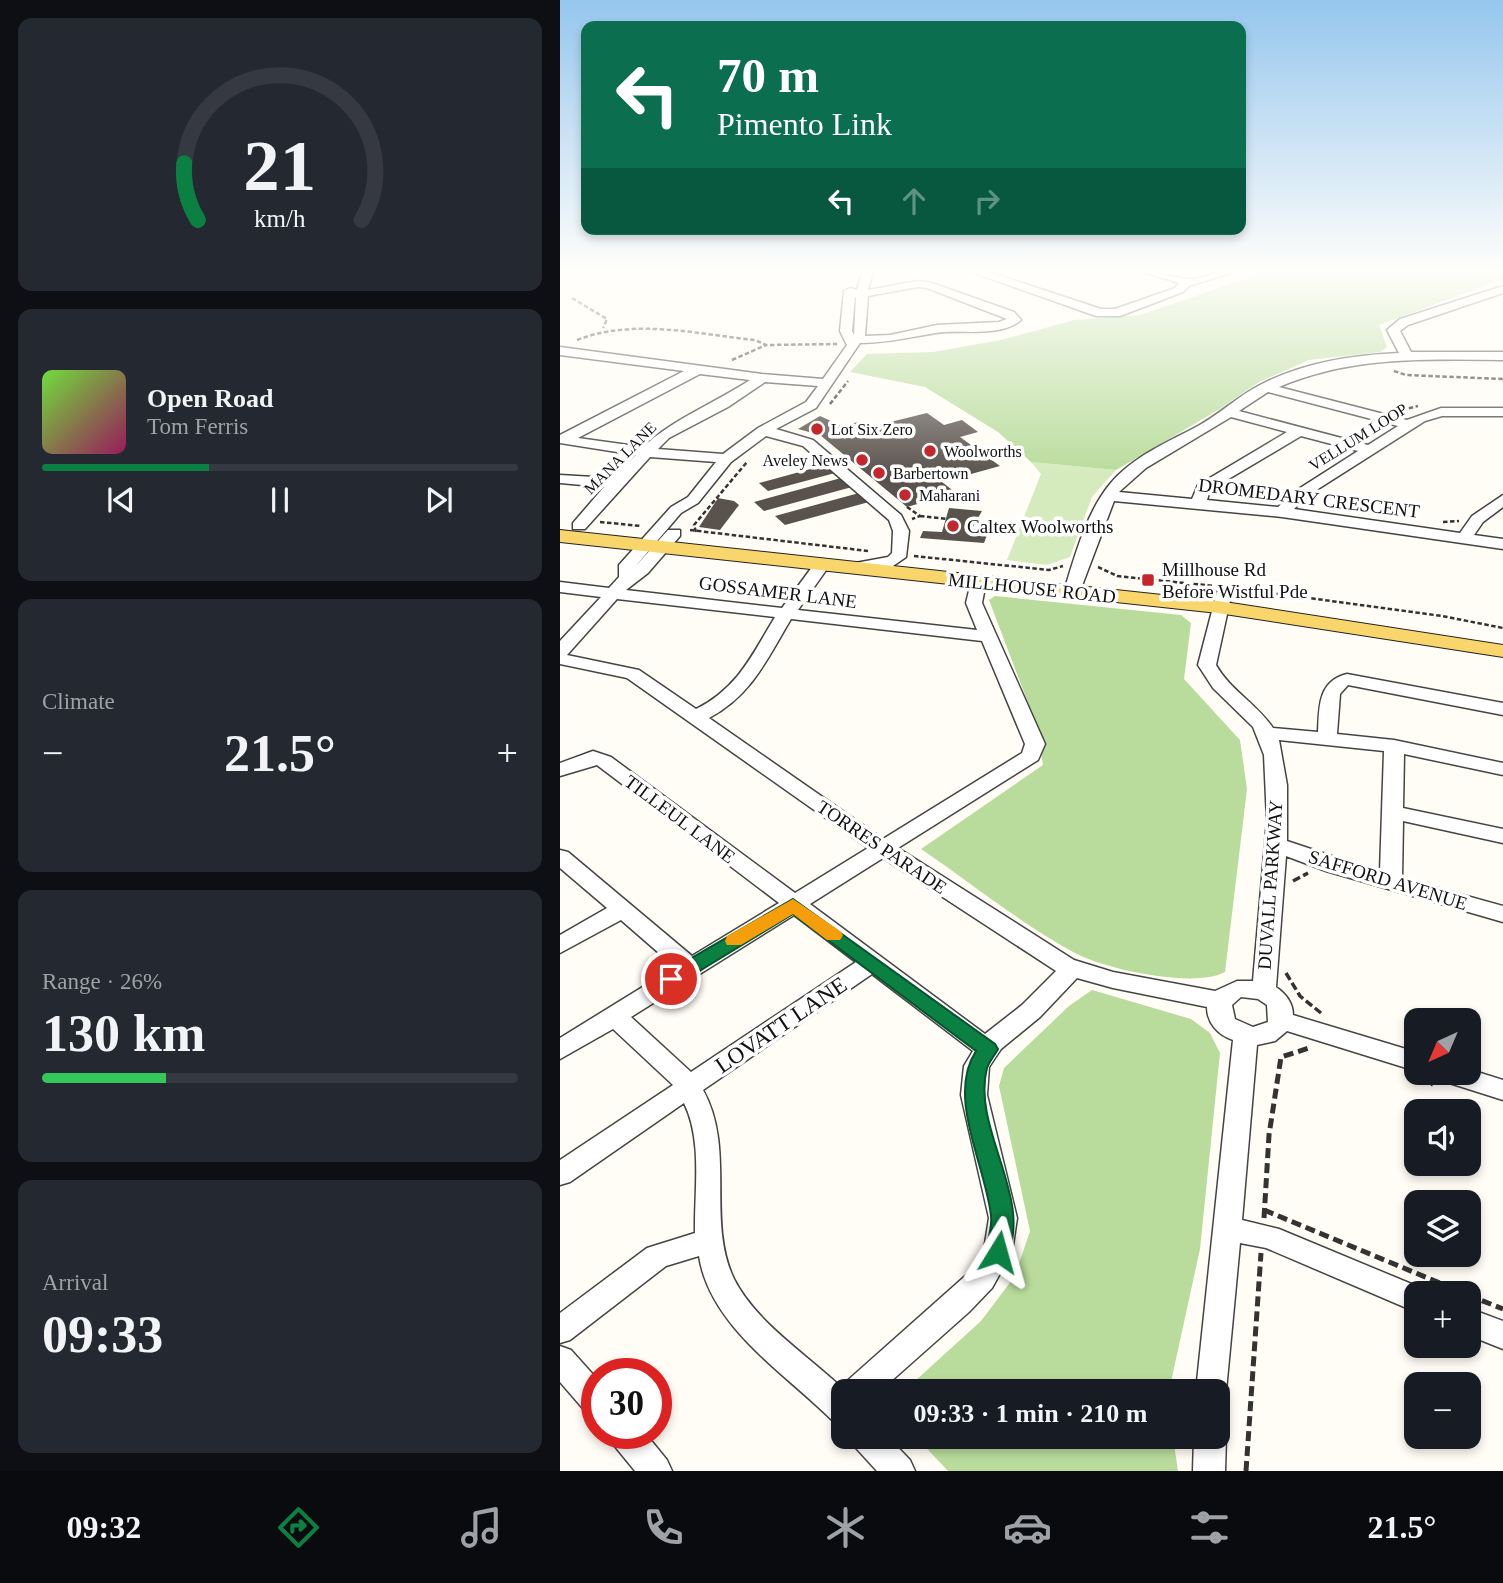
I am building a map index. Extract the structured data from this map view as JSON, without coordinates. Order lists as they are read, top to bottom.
{
  "streets": {
    "main road": ["MILLHOUSE ROAD"],
    "street": [
      "VELLUM LOOP",
      "MANA LANE",
      "DROMEDARY CRESCENT",
      "GOSSAMER LANE",
      "TILLEUL LANE",
      "TORRES PARADE",
      "SAFFORD AVENUE",
      "DUVALL PARKWAY",
      "LOVATT LANE"
    ]
  },
  "crossings": [
    ["VELLUM LOOP", "DROMEDARY CRESCENT"],
    ["MANA LANE", "MILLHOUSE ROAD"],
    ["TILLEUL LANE", "LOVATT LANE"],
    ["TORRES PARADE", "DUVALL PARKWAY"],
    ["SAFFORD AVENUE", "DUVALL PARKWAY"]
  ],
  "places": {
    "other": [
      "Lot Six Zero",
      "Woolworths",
      "Aveley News",
      "Barbertown",
      "Maharani",
      "Caltex Woolworths"
    ],
    "transit": ["Millhouse Rd Before Wistful Pde"]
  },
  "north": "bottom left",
  "page": {
    "turn": ["70 m", "Pimento Link"],
    "song": ["Open Road", "Tom Ferris"],
    "tile": [
      "Climate",
      ["Range · 26%", "130 km"],
      ["Arrival", "09:33"]
    ],
    "heat": ["−", "21.5°", "+"],
    "map_buttons": ["+", "−"],
    "limit": "30",
    "trip": "09:33 · 1 min · 210 m",
    "tabs": ["09:32", "21.5°"],
    "gauge": ["21", "km/h"]
  }
}
